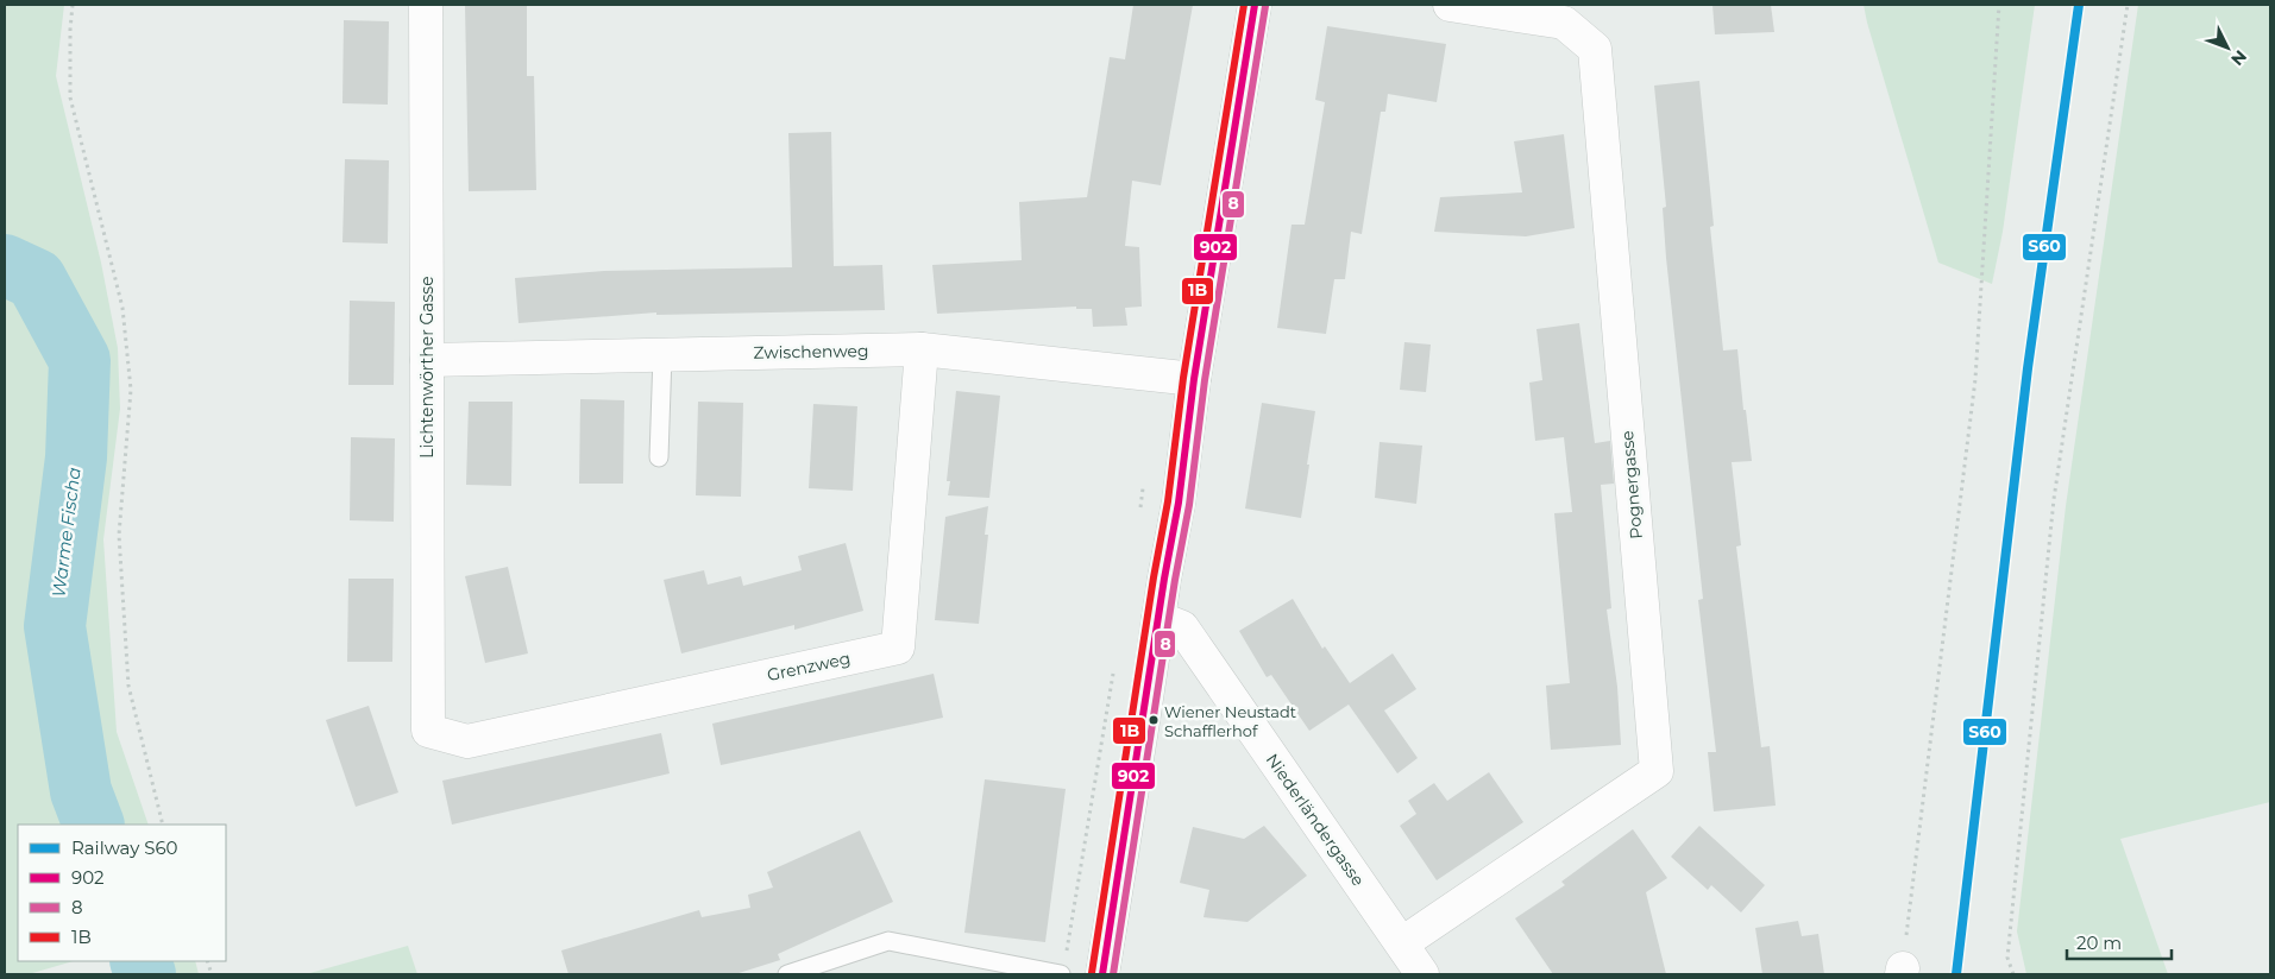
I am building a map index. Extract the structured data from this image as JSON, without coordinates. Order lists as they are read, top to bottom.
{
  "streets": {
    "street": [
      "Zwischenweg",
      "Lichtenwörther Gasse",
      "Pognergasse",
      "Grenzweg",
      "Niederländergasse"
    ]
  },
  "crossings": [
    ["Zwischenweg", "Lichtenwörther Gasse"],
    ["Zwischenweg", "Grenzweg"],
    ["Lichtenwörther Gasse", "Grenzweg"],
    ["Pognergasse", "Niederländergasse"]
  ],
  "water": ["Warme Fischa"],
  "places": ["Wiener Neustadt Schafflerhof"],
  "lines": [
    "rail line S60",
    "transit line 902",
    "transit line 1B",
    "transit line 8"
  ],
  "legend": [
    "Railway S60",
    "902",
    "8",
    "1B"
  ],
  "scale_bar": "20 m",
  "north": "bottom right"
}
